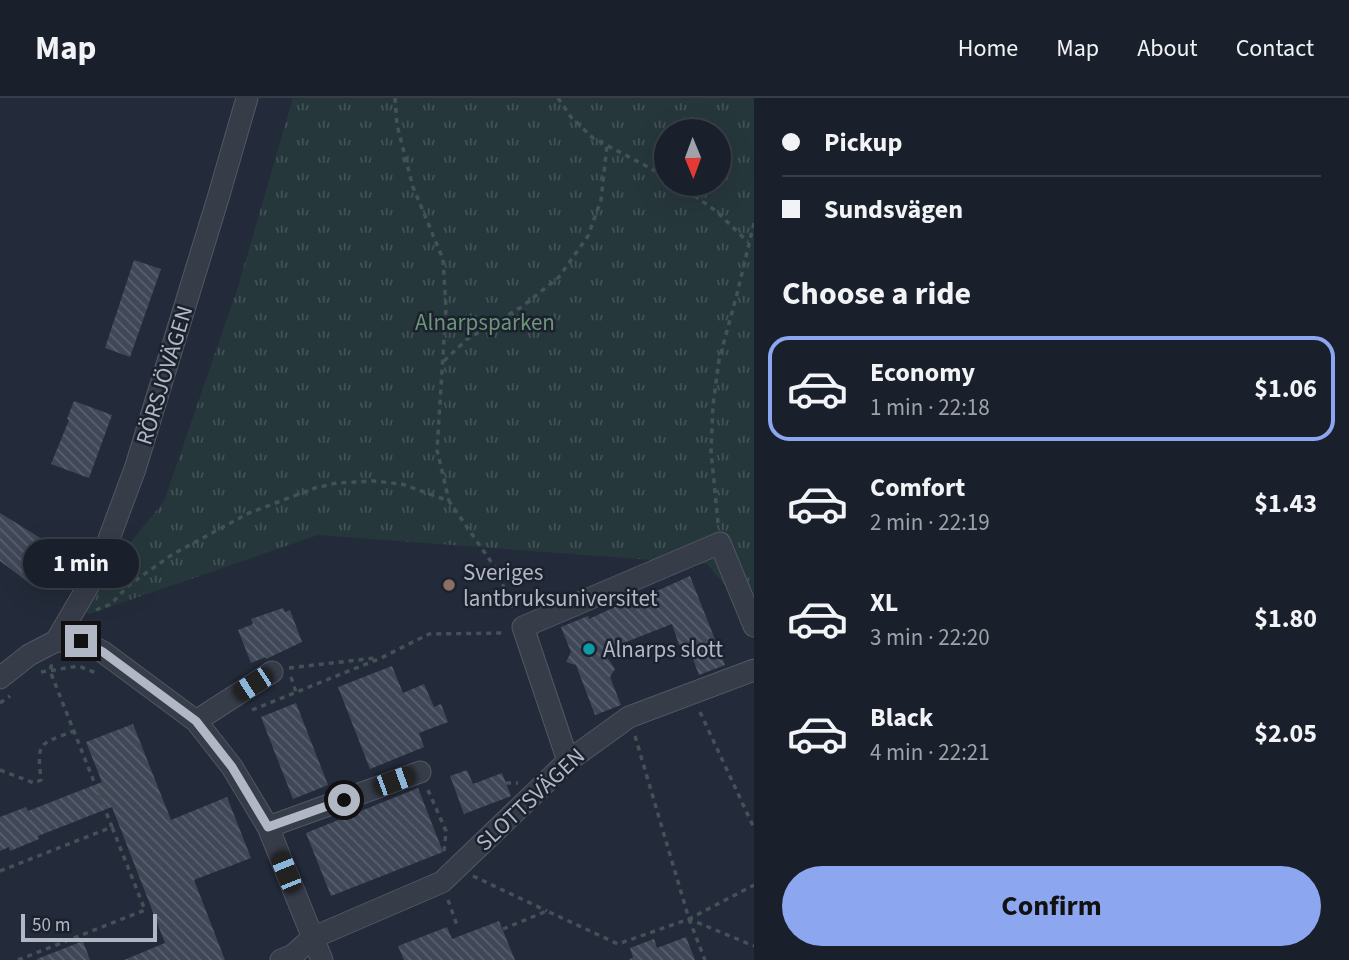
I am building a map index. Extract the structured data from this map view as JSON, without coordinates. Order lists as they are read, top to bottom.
{
  "streets": {
    "street": ["RÖRSJÖVÄGEN", "SLOTTSVÄGEN"]
  },
  "parks": ["Alnarpsparken"],
  "places": ["Sveriges lantbruksuniversitet", "Alnarps slott"],
  "scale_bar": "50 m",
  "north": "bottom",
  "page": {
    "header": "Map",
    "nav": [
      "Home",
      "Map",
      "About",
      "Contact"
    ],
    "banner": ["Pickup", "Sundsvägen"],
    "heading": "Choose a ride",
    "list": [
      {
        "name": "Economy",
        "note": "1 min · 22:18",
        "value": "$1.06"
      },
      {
        "name": "Comfort",
        "note": "2 min · 22:19",
        "value": "$1.43"
      },
      {
        "name": "XL",
        "note": "3 min · 22:20",
        "value": "$1.80"
      },
      {
        "name": "Black",
        "note": "4 min · 22:21",
        "value": "$2.05"
      }
    ],
    "bubble": "1 min",
    "buttons": "Confirm",
    "scale": "50 m"
  }
}
